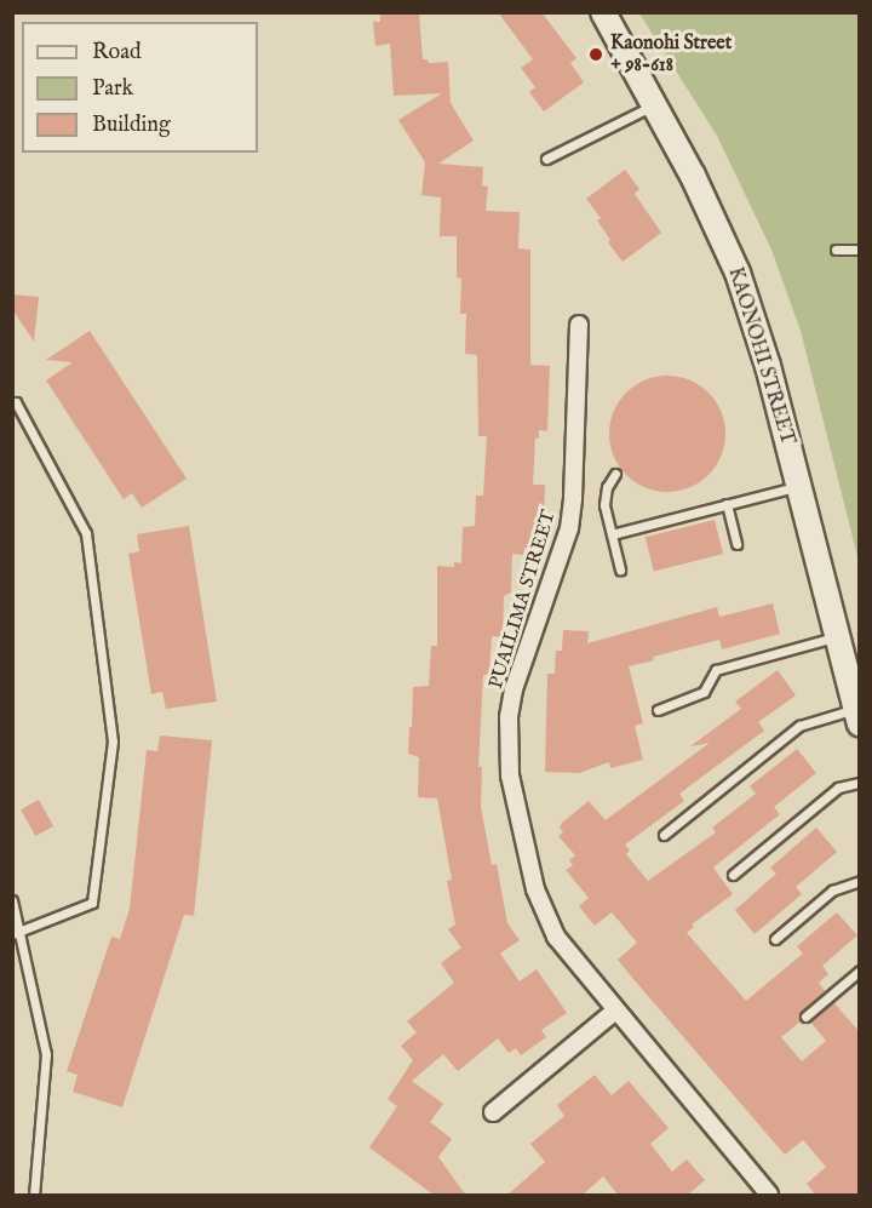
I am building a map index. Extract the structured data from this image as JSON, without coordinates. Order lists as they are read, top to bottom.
{
  "streets": {
    "street": ["KAONOHI STREET", "PUAILIMA STREET"]
  },
  "places": ["Kaonohi Street + 98-618"],
  "legend": ["Road", "Park", "Building"]
}
